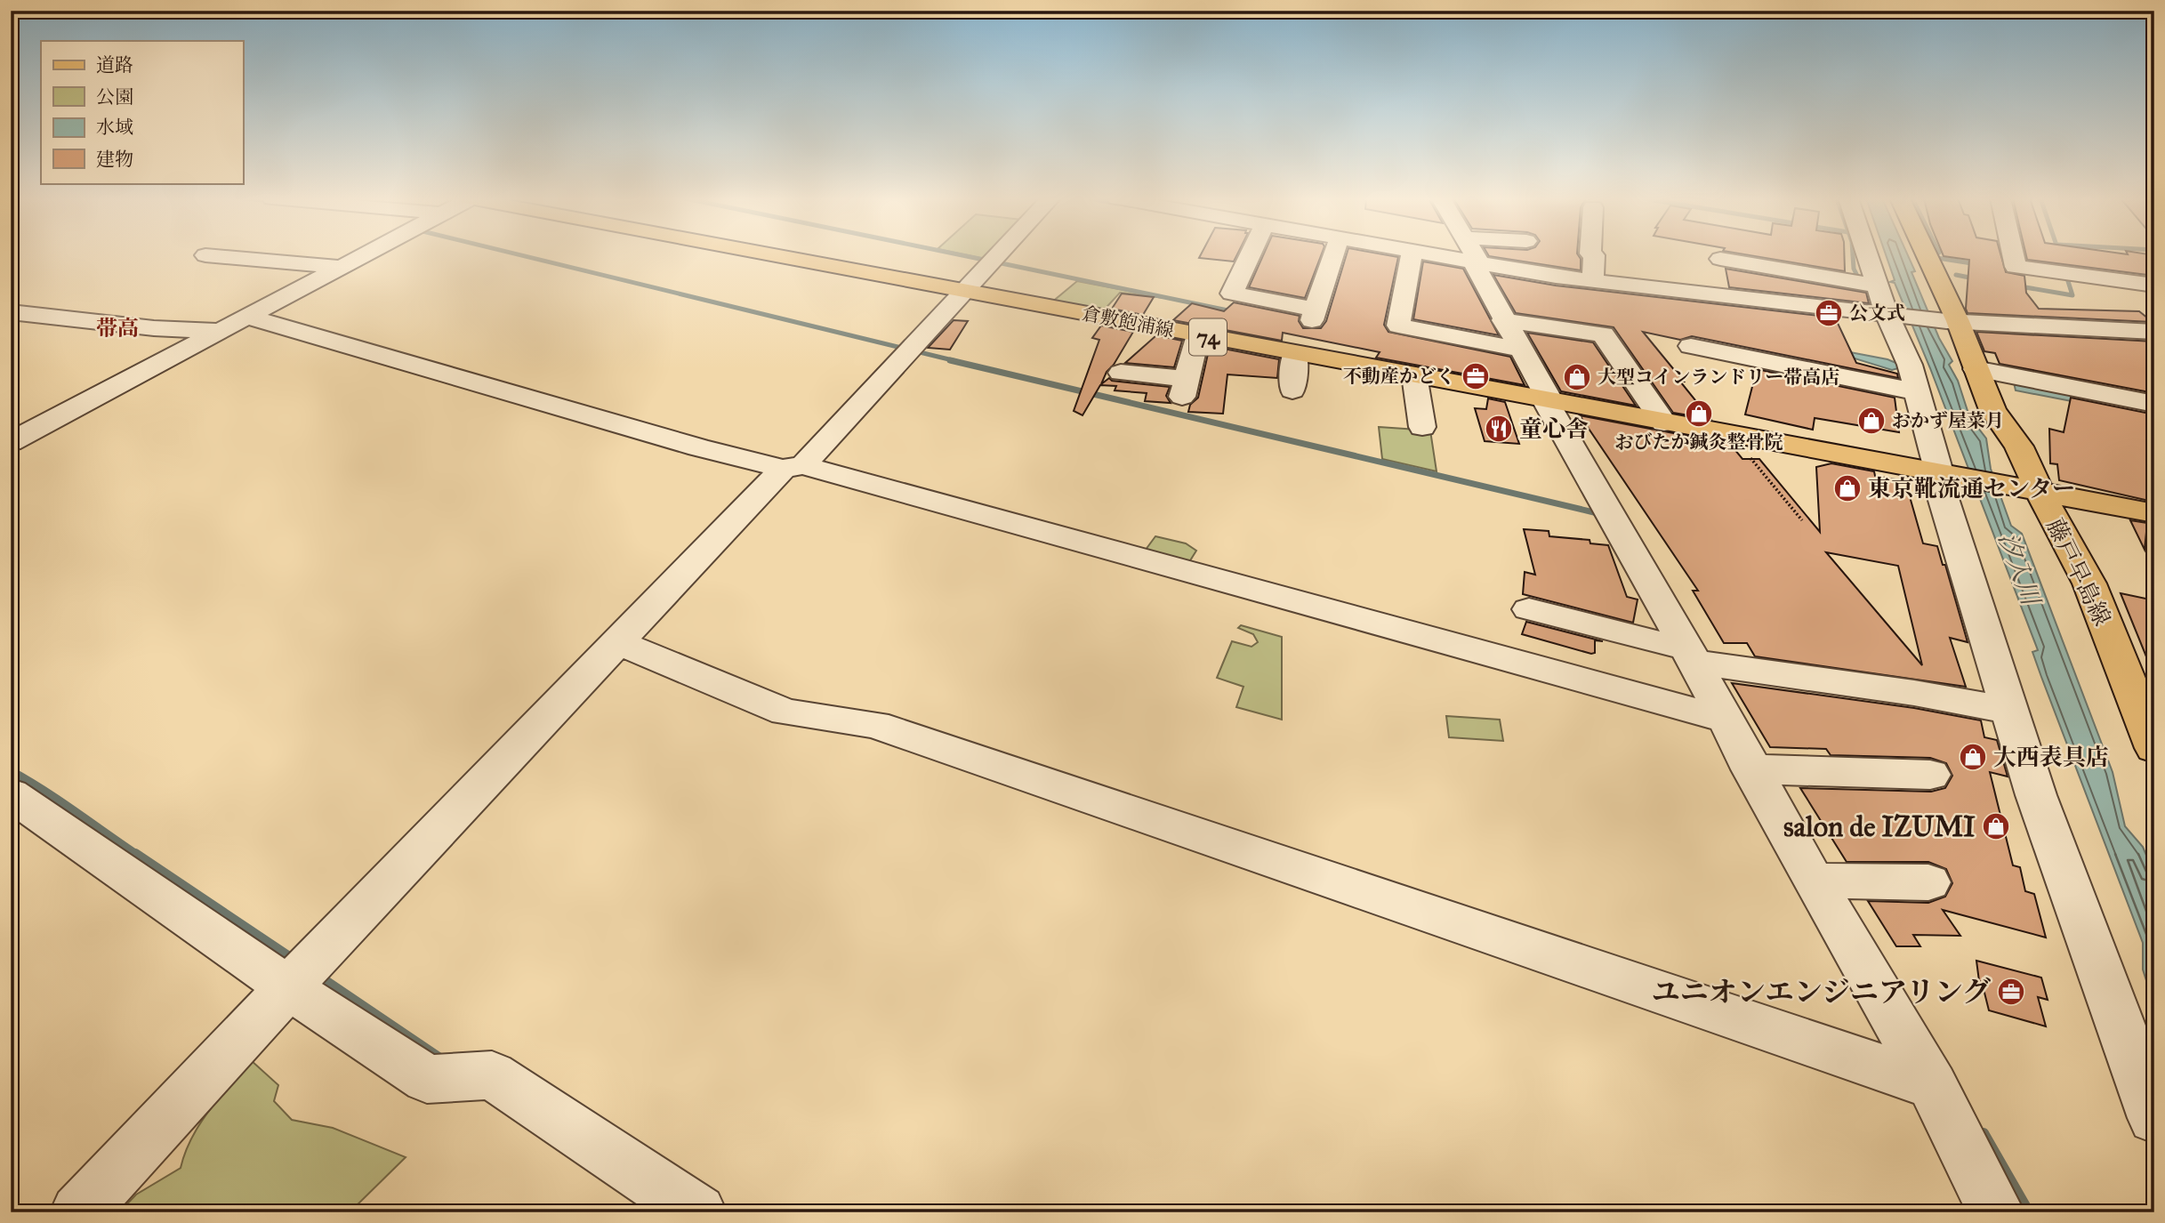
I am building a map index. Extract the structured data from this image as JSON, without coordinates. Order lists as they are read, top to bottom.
{
  "streets": {
    "main road": ["倉敷飽浦線", "74", "藤戸早島線"]
  },
  "crossings": [
    ["倉敷飽浦線", "藤戸早島線"]
  ],
  "districts": ["帯高"],
  "water": ["汐入川"],
  "places": {
    "office": ["公文式", "不動産かどく", "ユニオンエンジニアリング"],
    "shop": [
      "大型コインランドリー帯高店",
      "おびたか鍼灸整骨院",
      "おかず屋菜月",
      "東京靴流通センター",
      "大西表具店",
      "salon de IZUMI"
    ],
    "restaurant": ["童心舎"]
  },
  "legend": [
    "道路",
    "公園",
    "水域",
    "建物"
  ]
}
